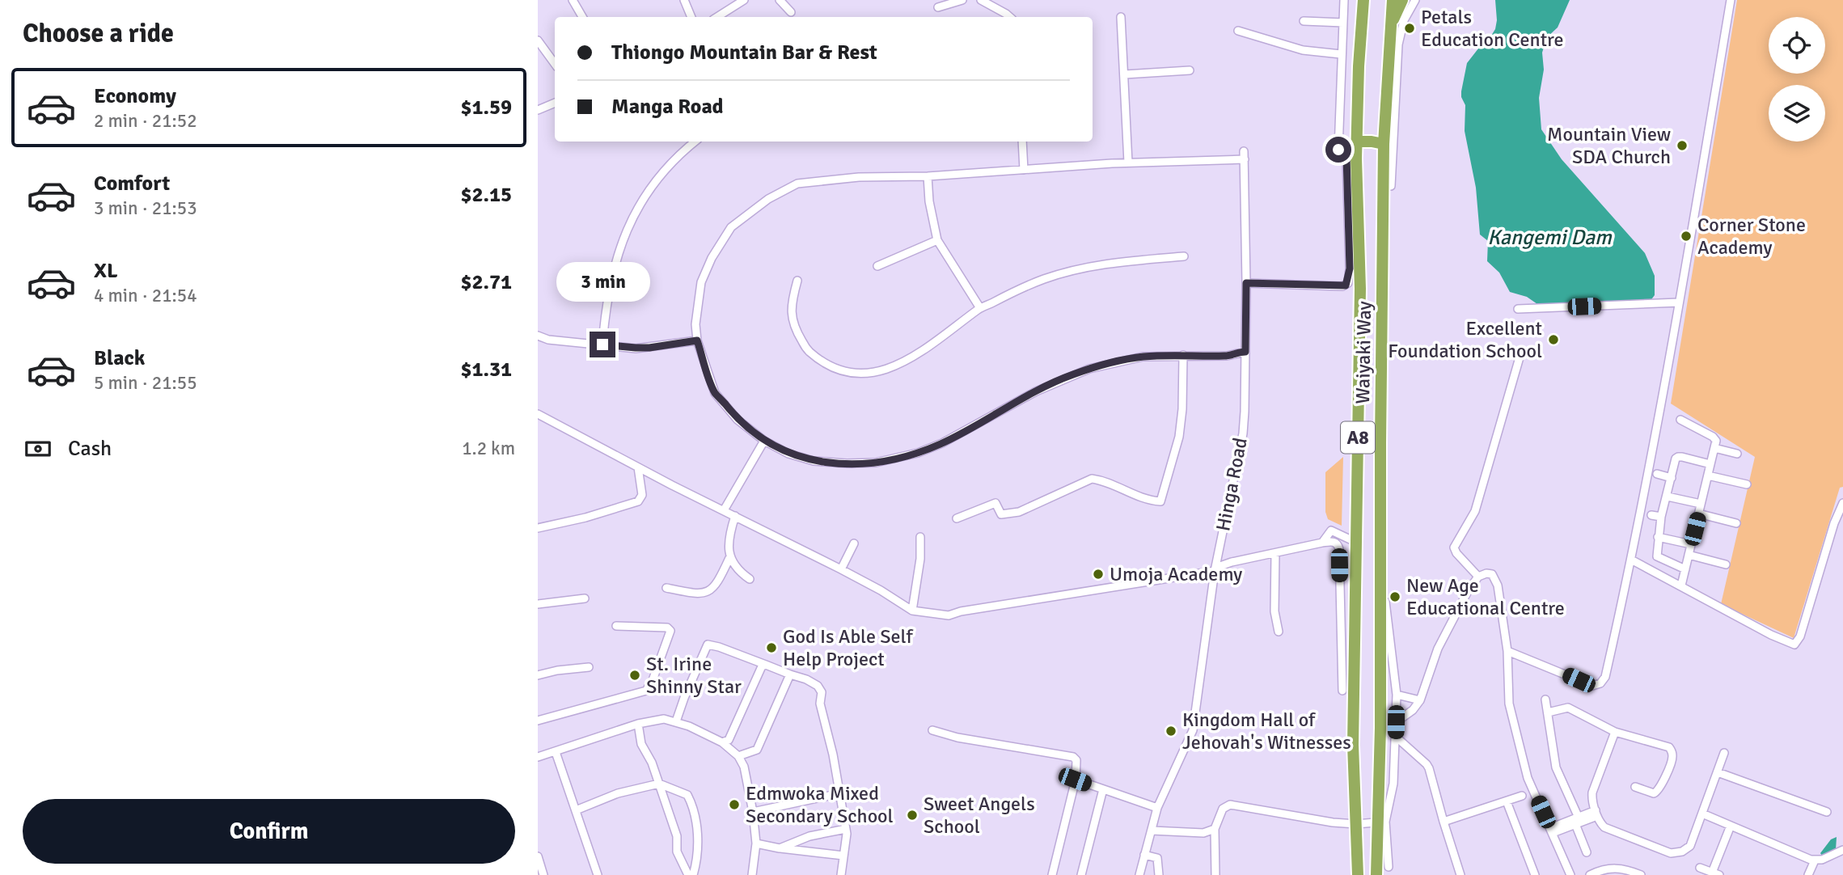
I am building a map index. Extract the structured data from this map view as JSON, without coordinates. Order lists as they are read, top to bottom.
{
  "streets": {
    "highway": ["Waiyaki Way", "A8"],
    "street": ["Hinga Road"]
  },
  "water": ["Kangemi Dam"],
  "places": [
    "Petals Education Centre",
    "Mountain View SDA Church",
    "Corner Stone Academy",
    "Excellent Foundation School",
    "Umoja Academy",
    "New Age Educational Centre",
    "God Is Able Self Help Project",
    "St. Irine Shinny Star",
    "Kingdom Hall of Jehovah's Witnesses",
    "Edmwoka Mixed Secondary School",
    "Sweet Angels School"
  ],
  "page": {
    "heading": "Choose a ride",
    "banner": ["Thiongo Mountain Bar & Rest", "Manga Road"],
    "list": [
      {
        "name": "Economy",
        "note": "2 min · 21:52",
        "value": "$1.59"
      },
      {
        "name": "Comfort",
        "note": "3 min · 21:53",
        "value": "$2.15"
      },
      {
        "name": "XL",
        "note": "4 min · 21:54",
        "value": "$2.71"
      },
      {
        "name": "Black",
        "note": "5 min · 21:55",
        "value": "$1.31"
      }
    ],
    "bubble": "3 min",
    "pay": ["Cash", "1.2 km"],
    "buttons": "Confirm"
  }
}
